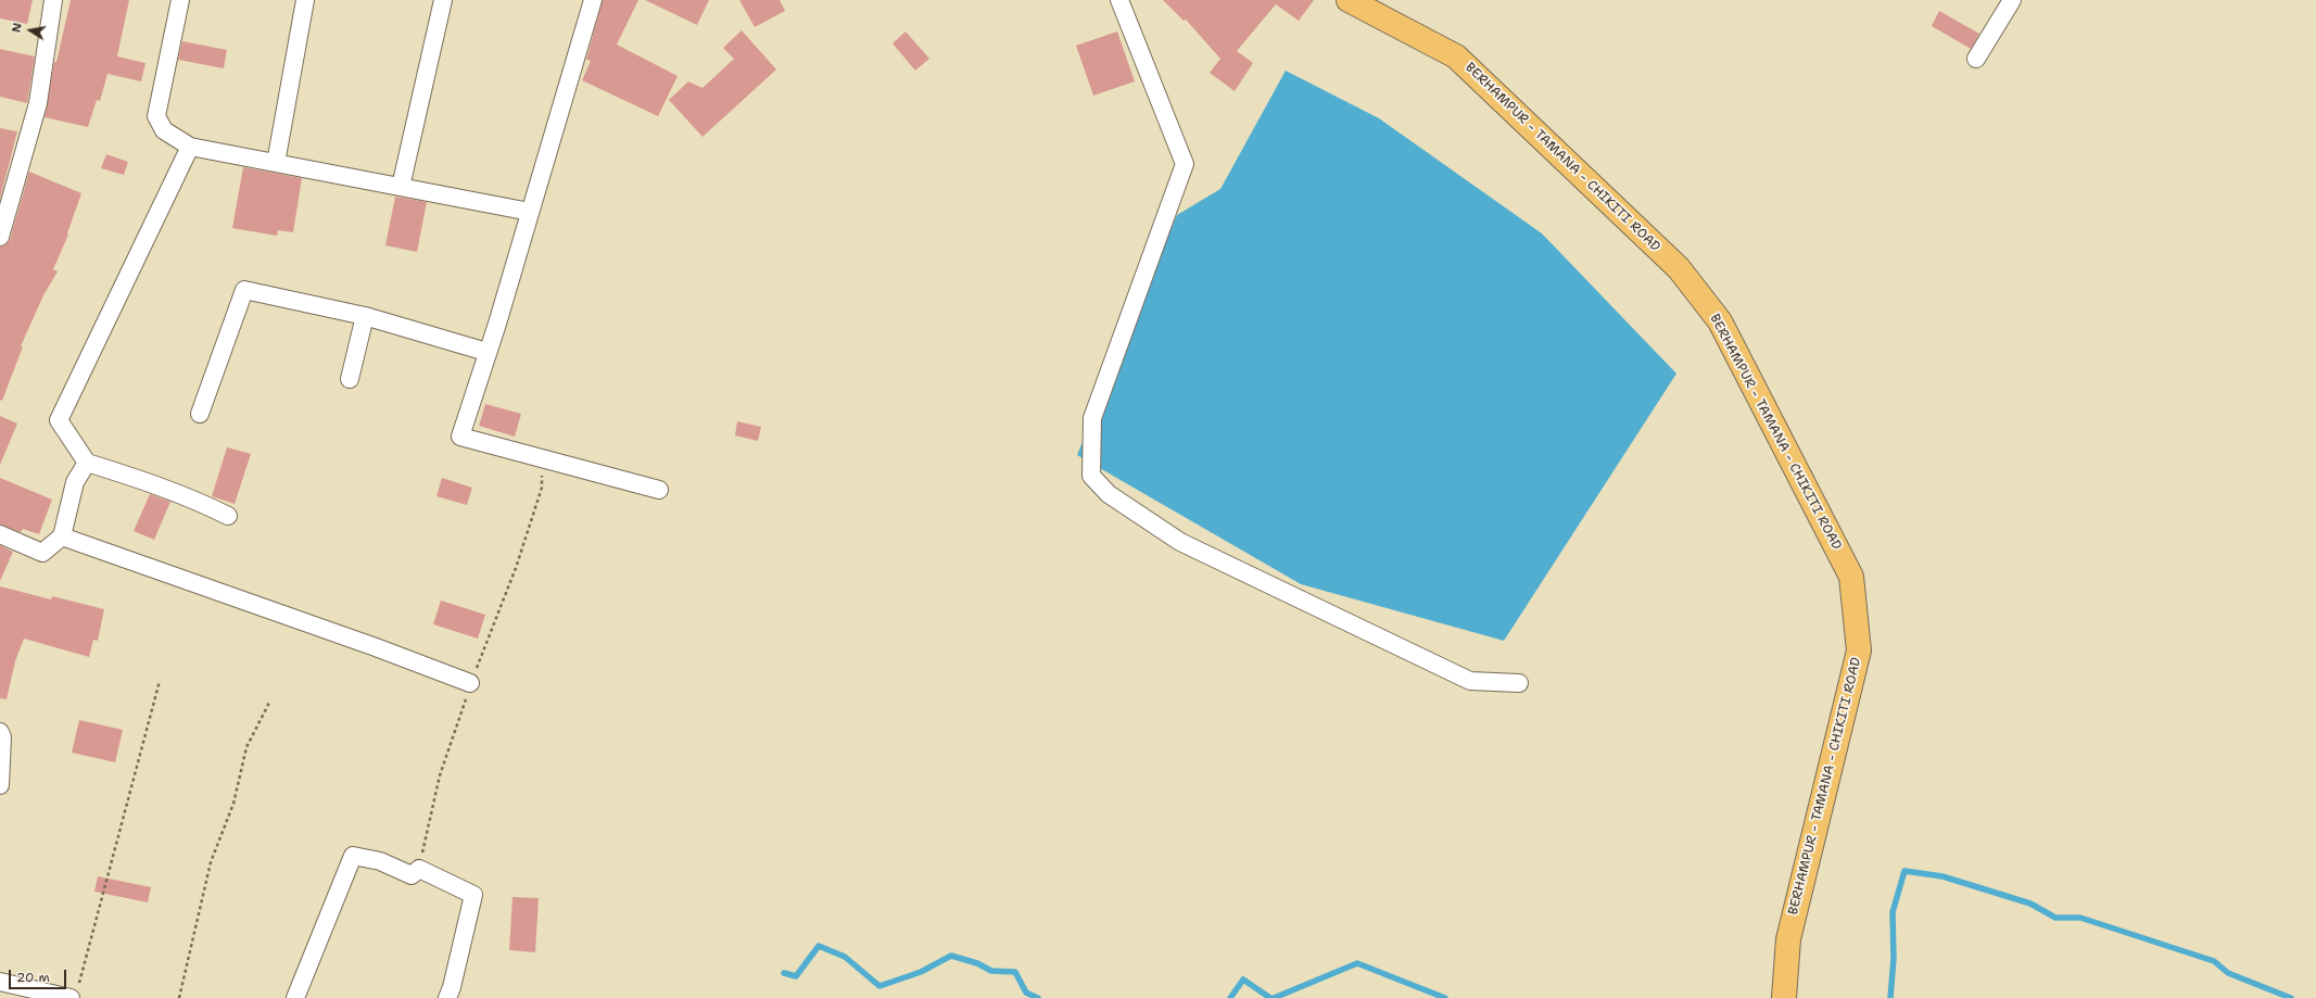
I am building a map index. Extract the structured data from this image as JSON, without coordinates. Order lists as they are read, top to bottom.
{
  "streets": {
    "main road": ["BERHAMPUR - TAMANA - CHIKITI ROAD"]
  },
  "scale_bar": "20 m",
  "north": "left"
}
